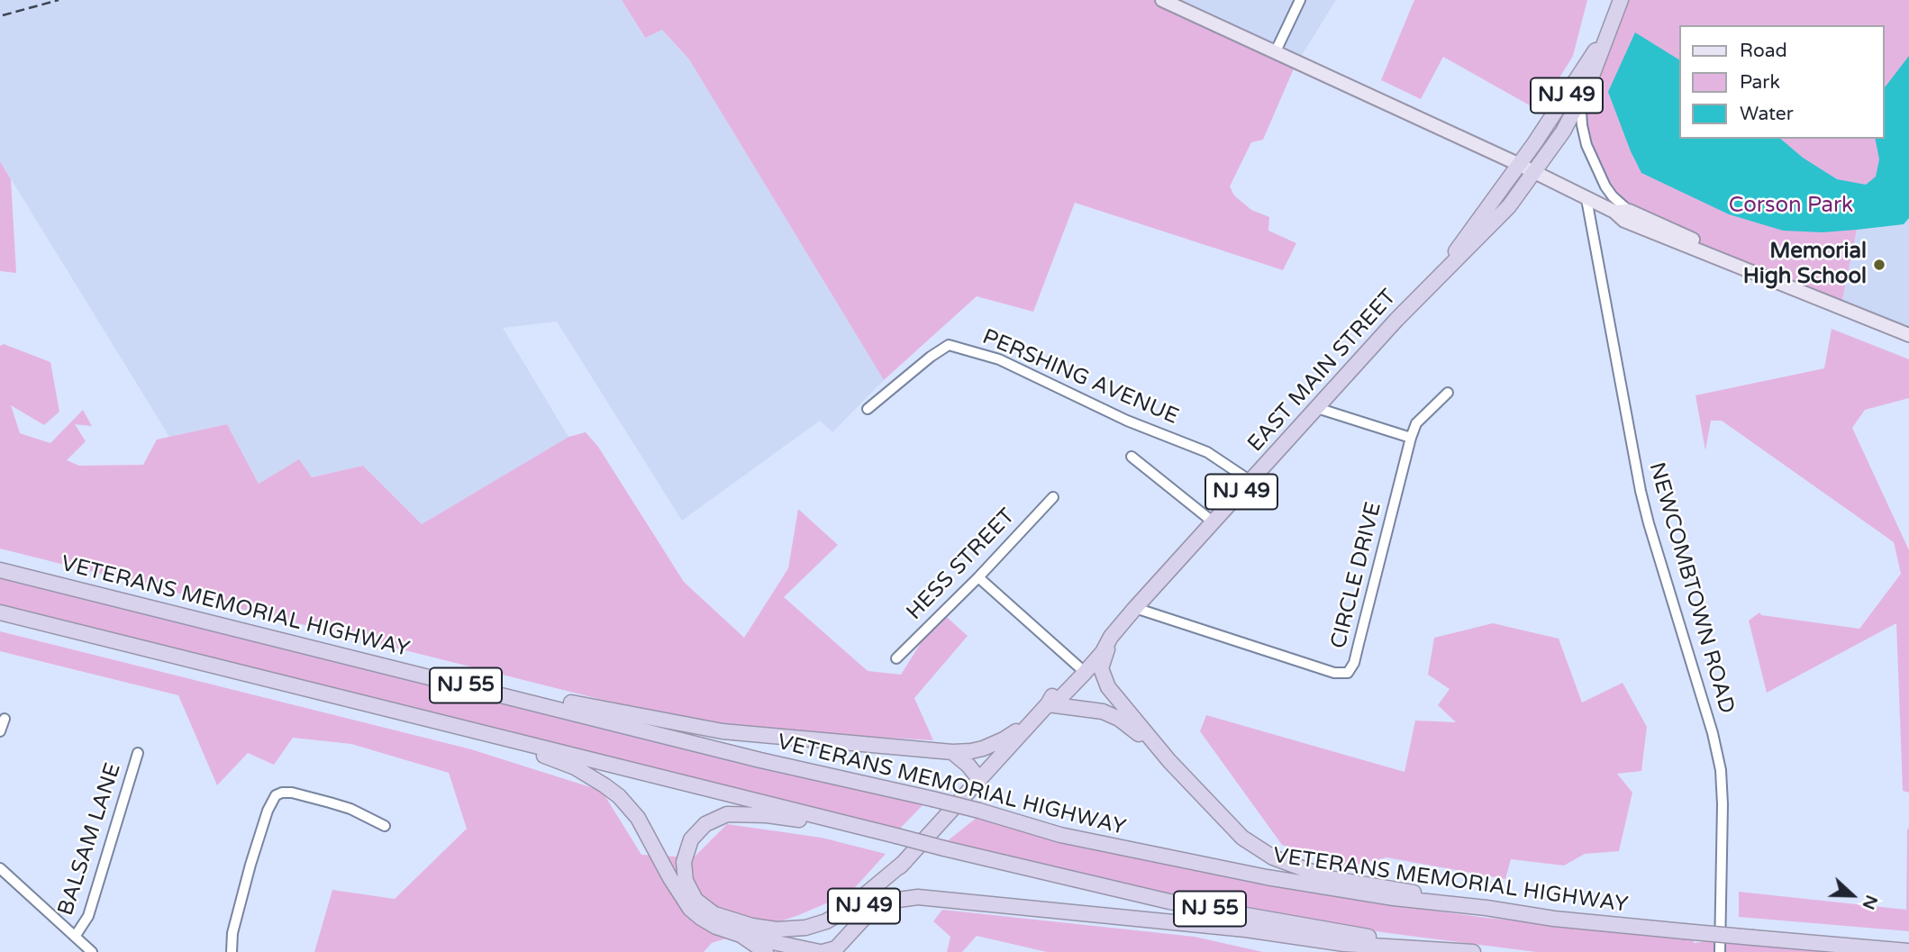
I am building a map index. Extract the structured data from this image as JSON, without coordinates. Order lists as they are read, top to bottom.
{
  "streets": {
    "highway": [
      "NJ 49",
      "EAST MAIN STREET",
      "VETERANS MEMORIAL HIGHWAY",
      "NJ 55"
    ],
    "street": [
      "PERSHING AVENUE",
      "HESS STREET",
      "CIRCLE DRIVE",
      "NEWCOMBTOWN ROAD",
      "BALSAM LANE"
    ]
  },
  "crossings": [
    ["EAST MAIN STREET", "PERSHING AVENUE"],
    ["EAST MAIN STREET", "CIRCLE DRIVE"]
  ],
  "parks": ["Corson Park"],
  "places": ["Memorial High School"],
  "legend": ["Road", "Park", "Water"],
  "north": "right"
}
